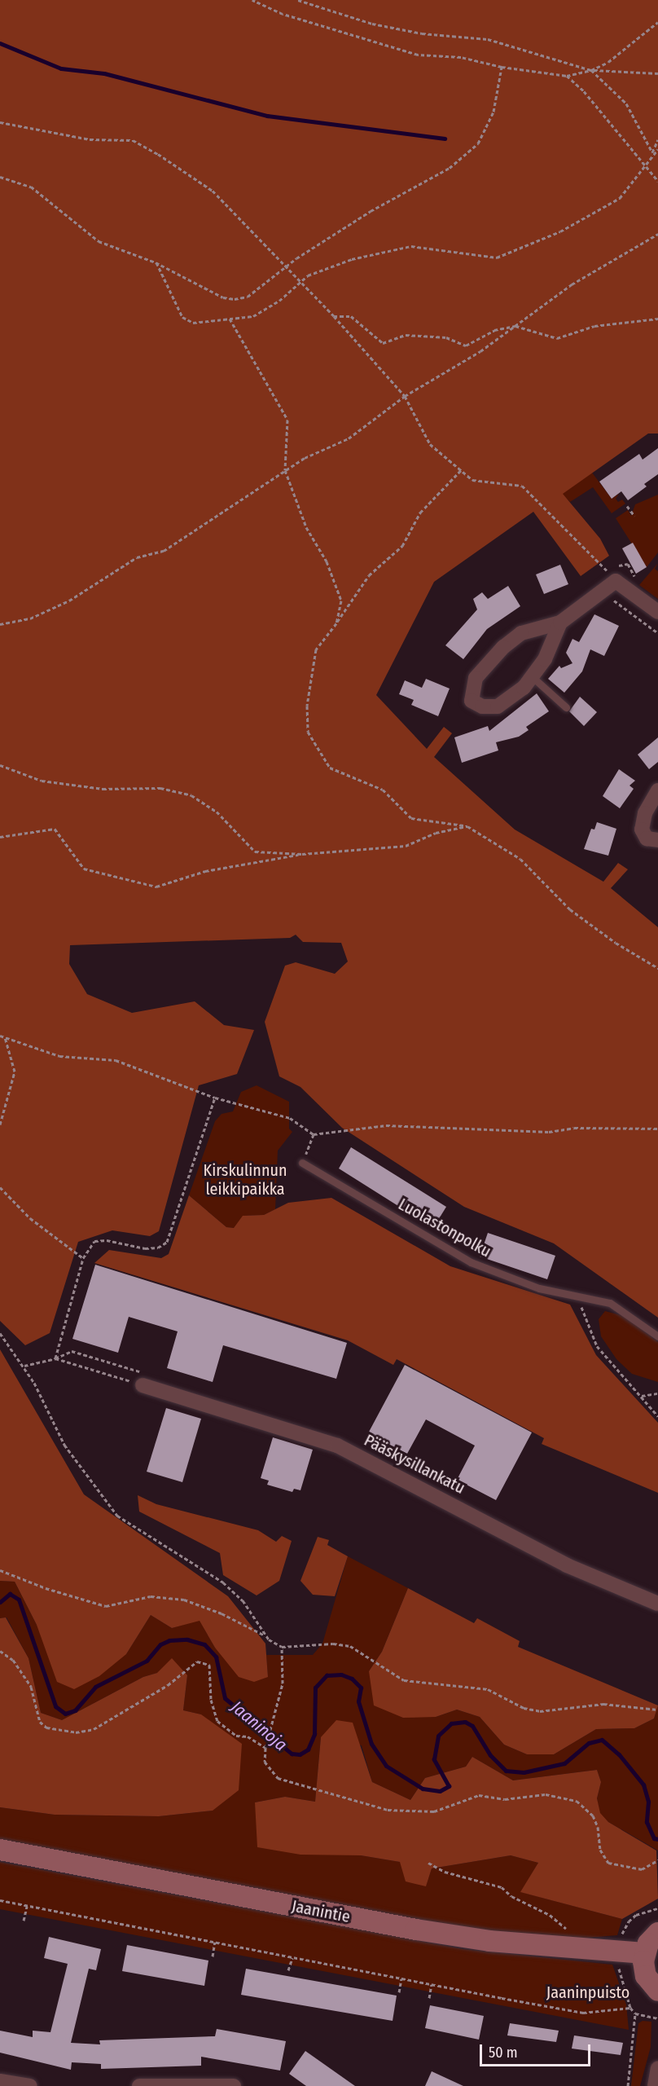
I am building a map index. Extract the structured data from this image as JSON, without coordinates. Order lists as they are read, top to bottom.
{
  "streets": {
    "main road": ["Jaanintie"],
    "street": ["Pääskysillankatu"],
    "lane": ["Luolastonpolku"]
  },
  "water": ["Jaaninoja"],
  "parks": ["Kirskulinnun leikkipaikka", "Jaaninpuisto"],
  "scale_bar": "50 m"
}
